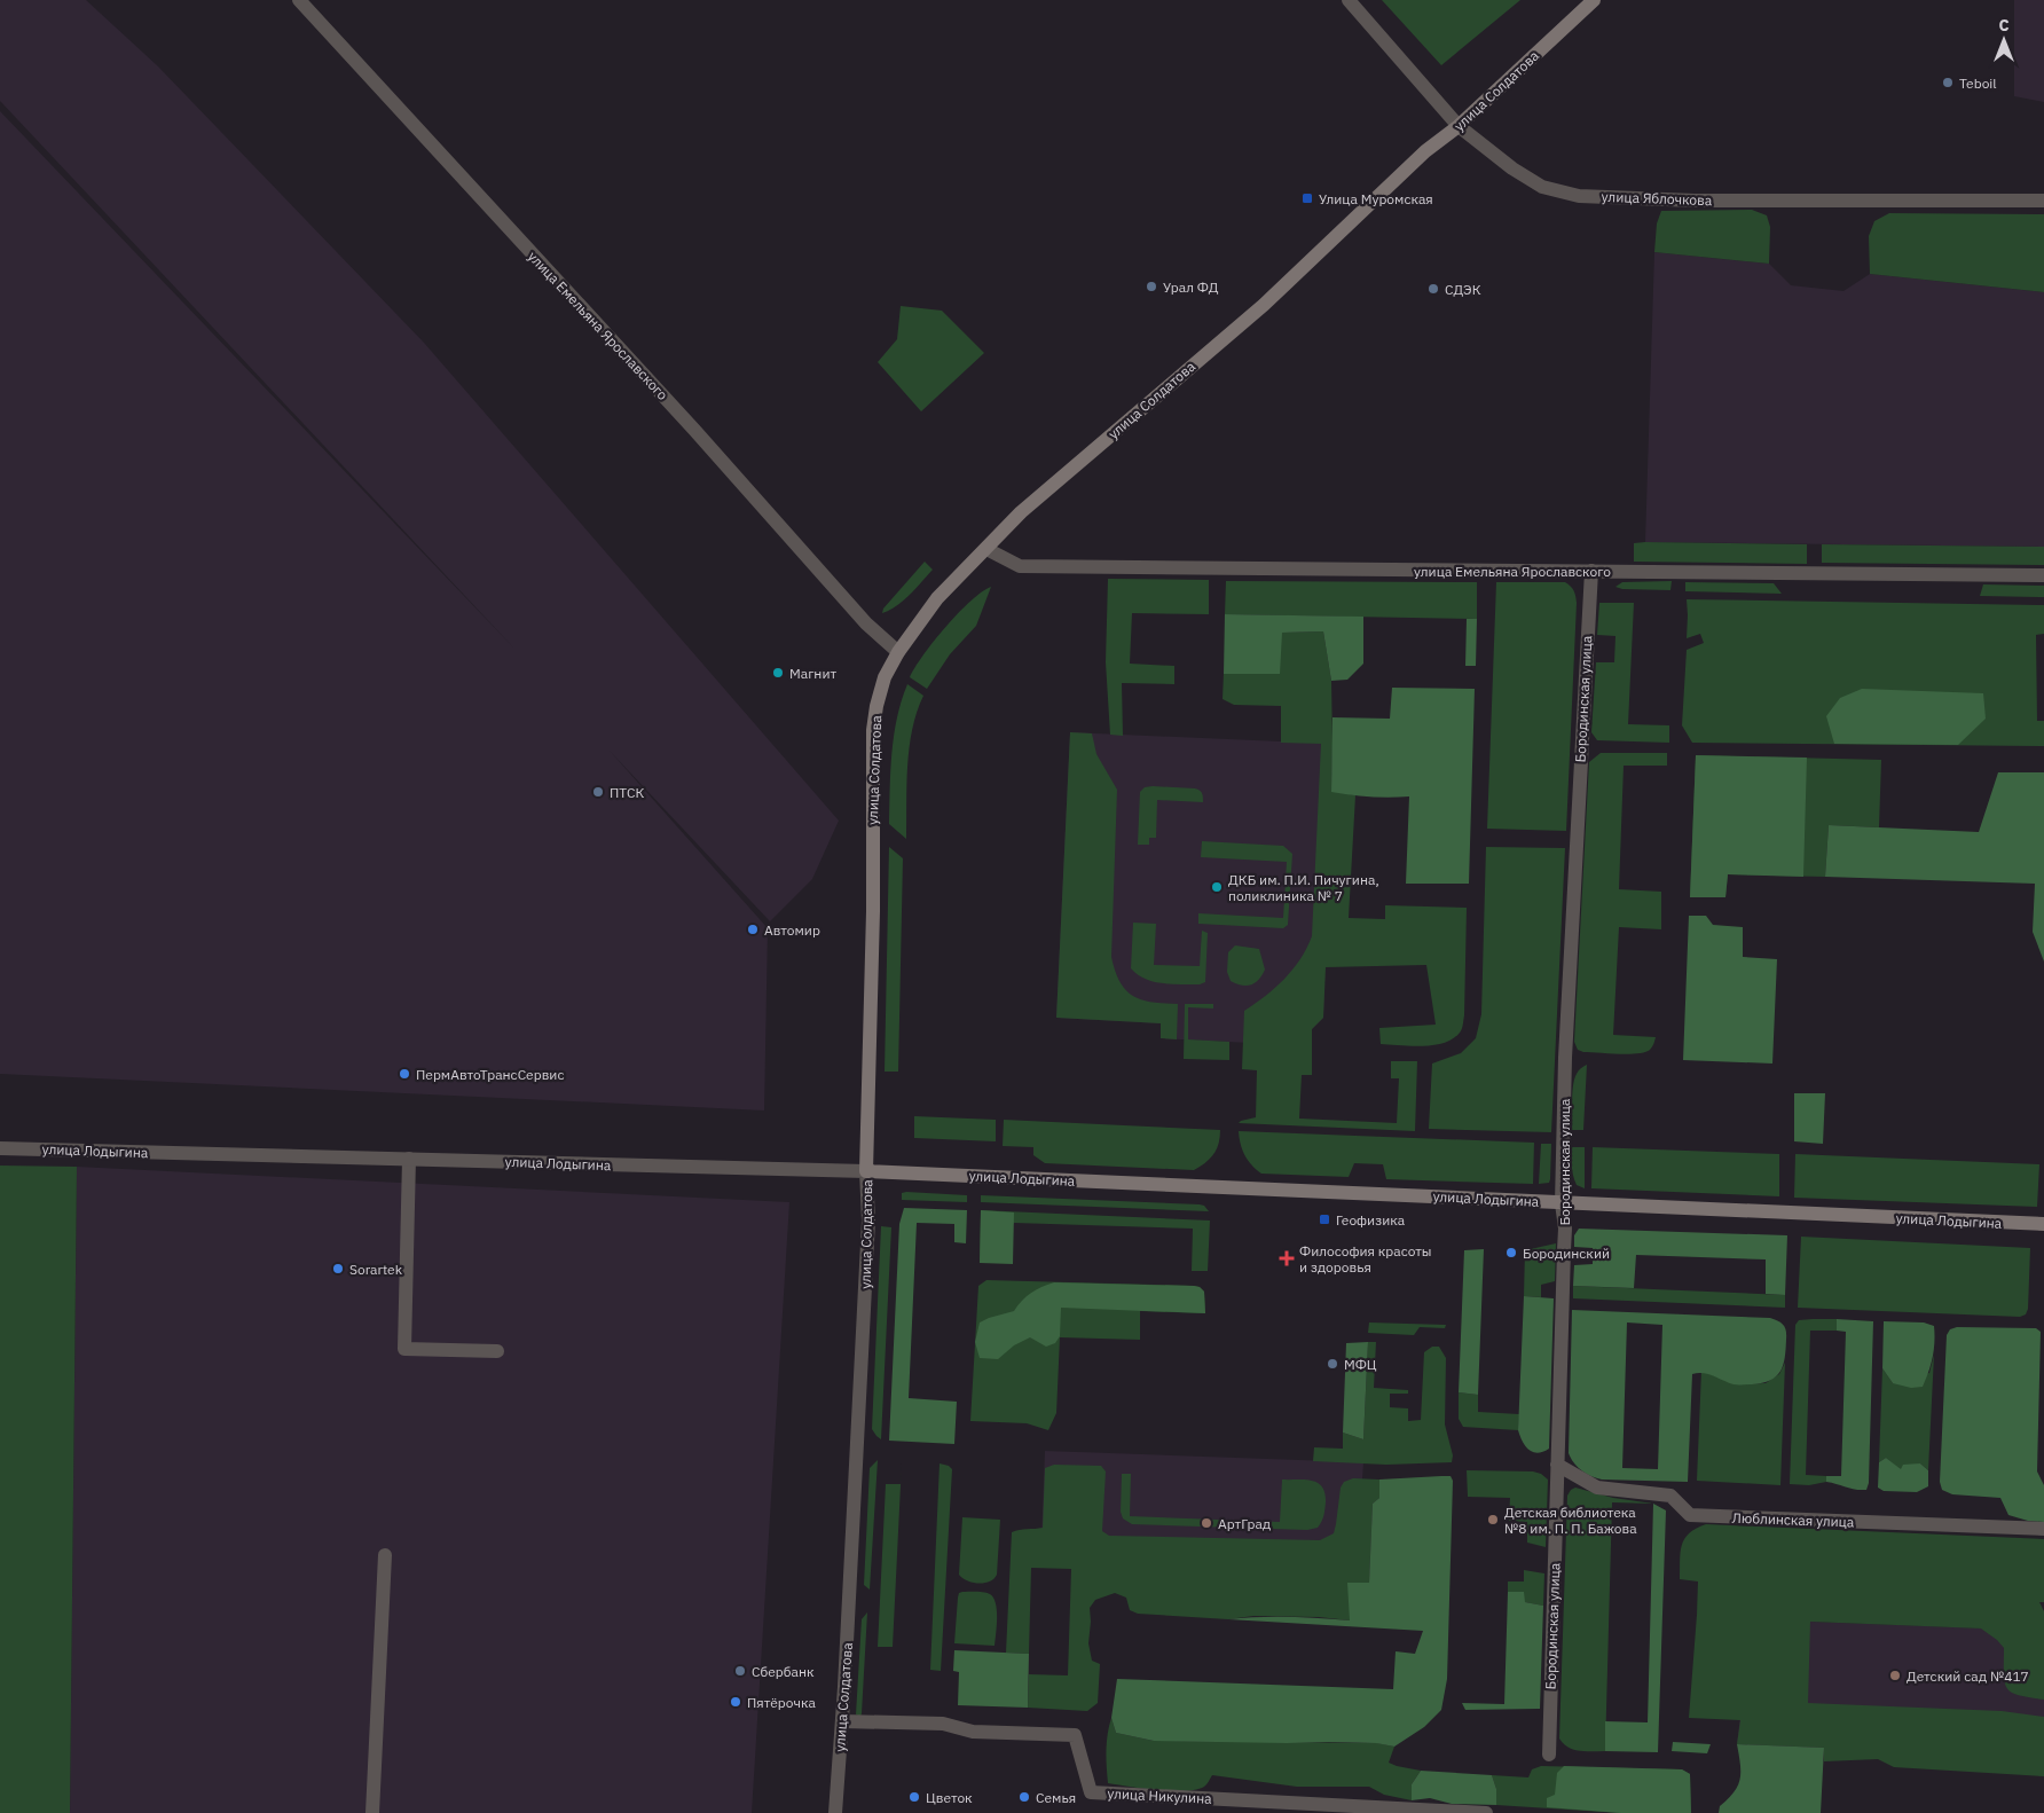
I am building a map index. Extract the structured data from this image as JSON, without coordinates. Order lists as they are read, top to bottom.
{
  "streets": {
    "main road": ["улица Солдатова", "улица Лодыгина"],
    "street": [
      "улица Яблочкова",
      "улица Емельяна Ярославского",
      "Бородинская улица",
      "Люблинская улица",
      "улица Никулина"
    ]
  },
  "crossings": [
    ["улица Солдатова", "улица Яблочкова"],
    ["улица Солдатова", "улица Емельяна Ярославского"],
    ["улица Солдатова", "улица Лодыгина"],
    ["улица Солдатова", "улица Никулина"],
    ["улица Емельяна Ярославского", "Бородинская улица"],
    ["Бородинская улица", "улица Лодыгина"],
    ["Бородинская улица", "Люблинская улица"]
  ],
  "places": {
    "other": [
      "Teboil",
      "Урал ФД",
      "СДЭК",
      "Магнит",
      "ПТСК",
      "ДКБ им. П.И. Пичугина, поликлиника № 7",
      "Автомир",
      "ПермАвтоТрансСервис",
      "Бородинский",
      "Sorartek",
      "МФЦ",
      "Детская библиотека №8 им. П. П. Бажова",
      "АртГрад",
      "Сбербанк",
      "Детский сад №417",
      "Пятёрочка",
      "Цветок",
      "Семья"
    ],
    "transit": ["Улица Муромская", "Геофизика"],
    "health": ["Философия красоты и здоровья"]
  },
  "north": "top"
}
